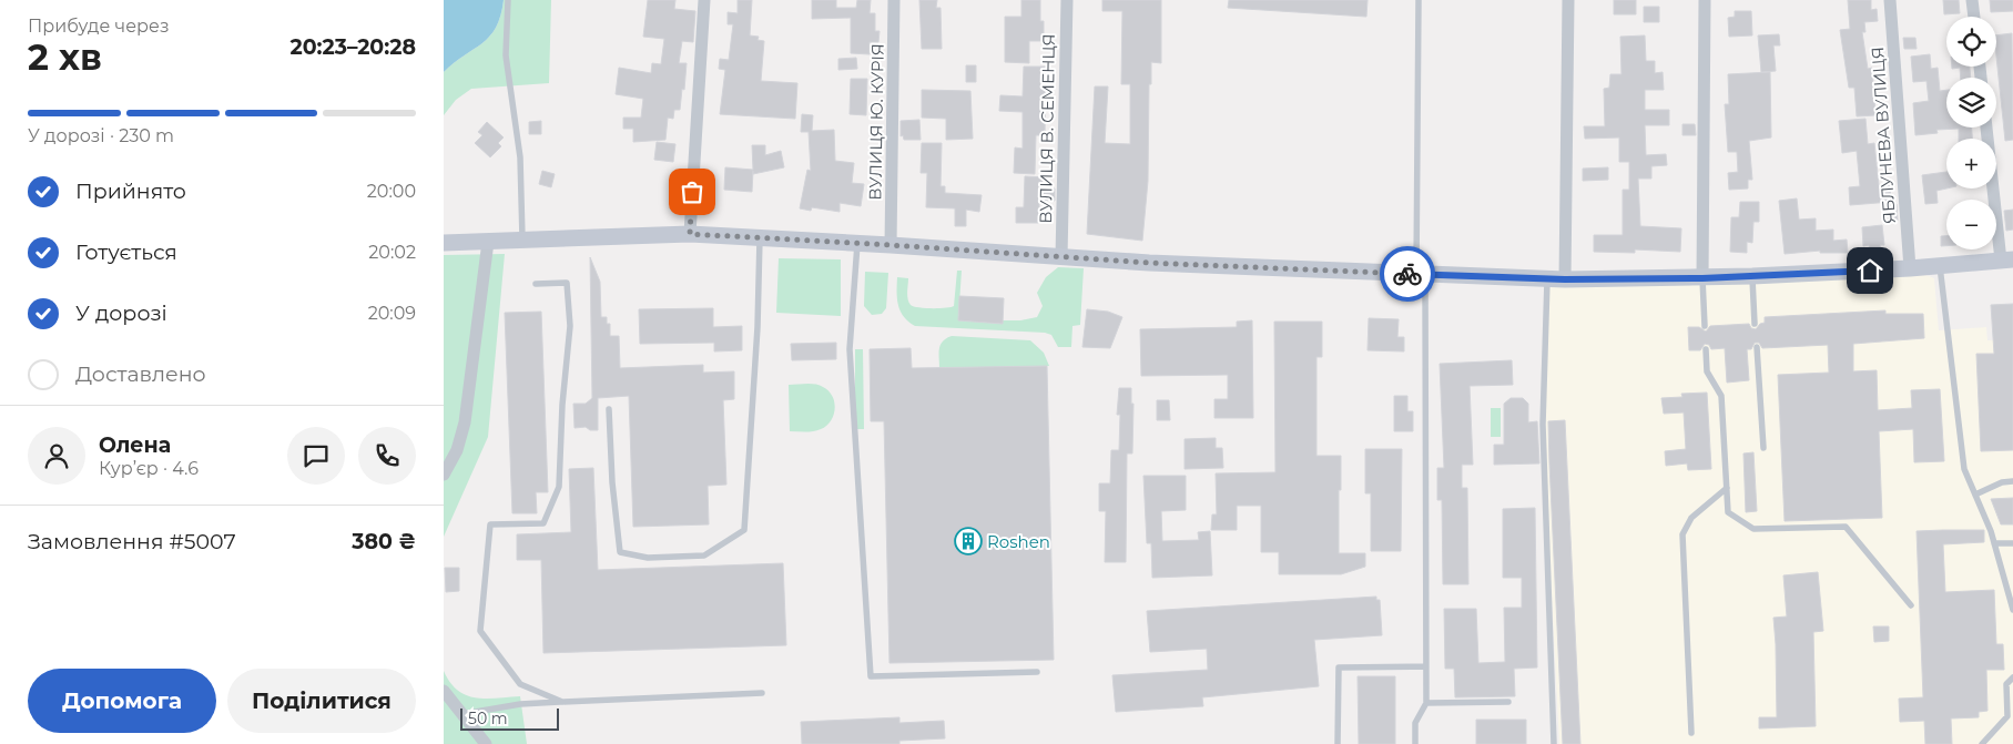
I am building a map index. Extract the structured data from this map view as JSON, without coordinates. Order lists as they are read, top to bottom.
{
  "streets": {
    "street": ["ВУЛИЦЯ Ю. КУРІЯ", "ВУЛИЦЯ В. СЕМЕНЦЯ", "ЯБЛУНЕВА ВУЛИЦЯ"]
  },
  "places": {
    "building": ["Roshen"]
  },
  "scale_bar": "50 m",
  "page": {
    "heading": ["2 хв", "Прибуде через", "20:23–20:28"],
    "panel": [
      "Олена",
      "Кур’єр · 4.6",
      "Замовлення #5007",
      "380 ₴"
    ],
    "map_buttons": ["+", "−"],
    "bar": "У дорозі · 230 m",
    "list": [
      ["Прийнято", "20:00"],
      ["Готується", "20:02"],
      ["У дорозі", "20:09"],
      "Доставлено"
    ],
    "buttons": ["Допомога", "Поділитися"],
    "scale": "50 m"
  }
}
